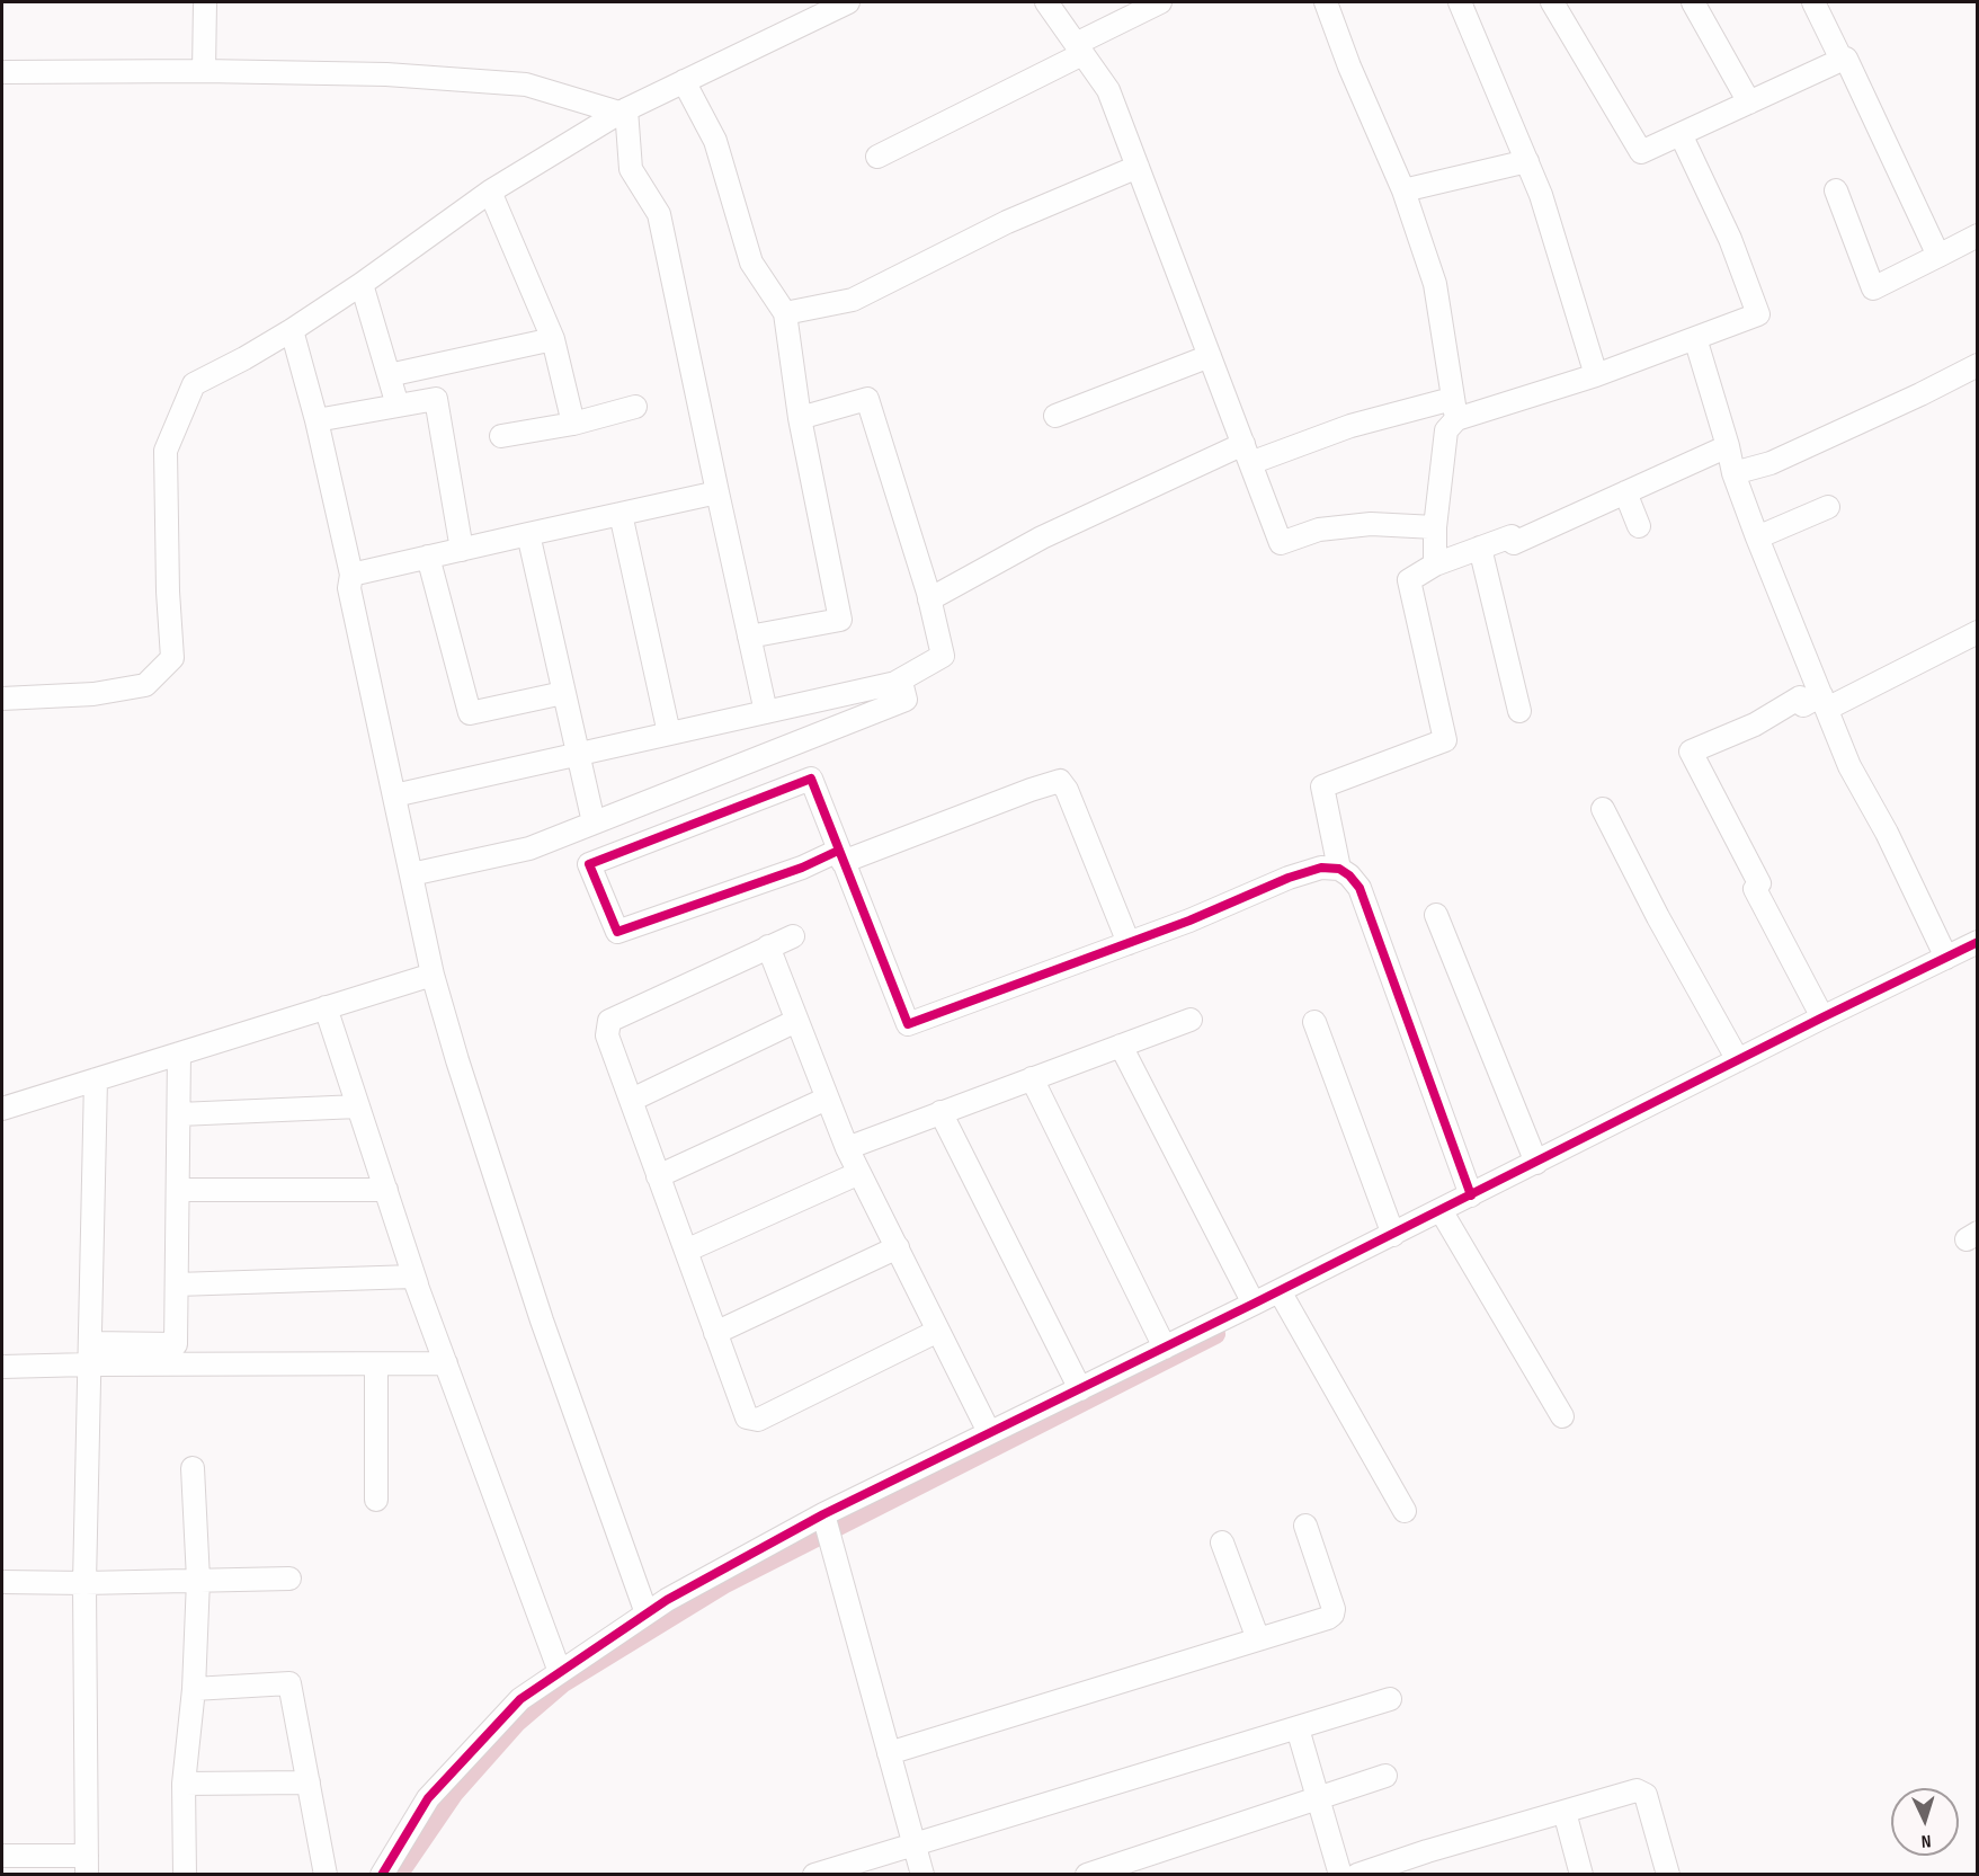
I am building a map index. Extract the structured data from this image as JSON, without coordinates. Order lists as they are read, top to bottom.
{
  "north": "bottom"
}
